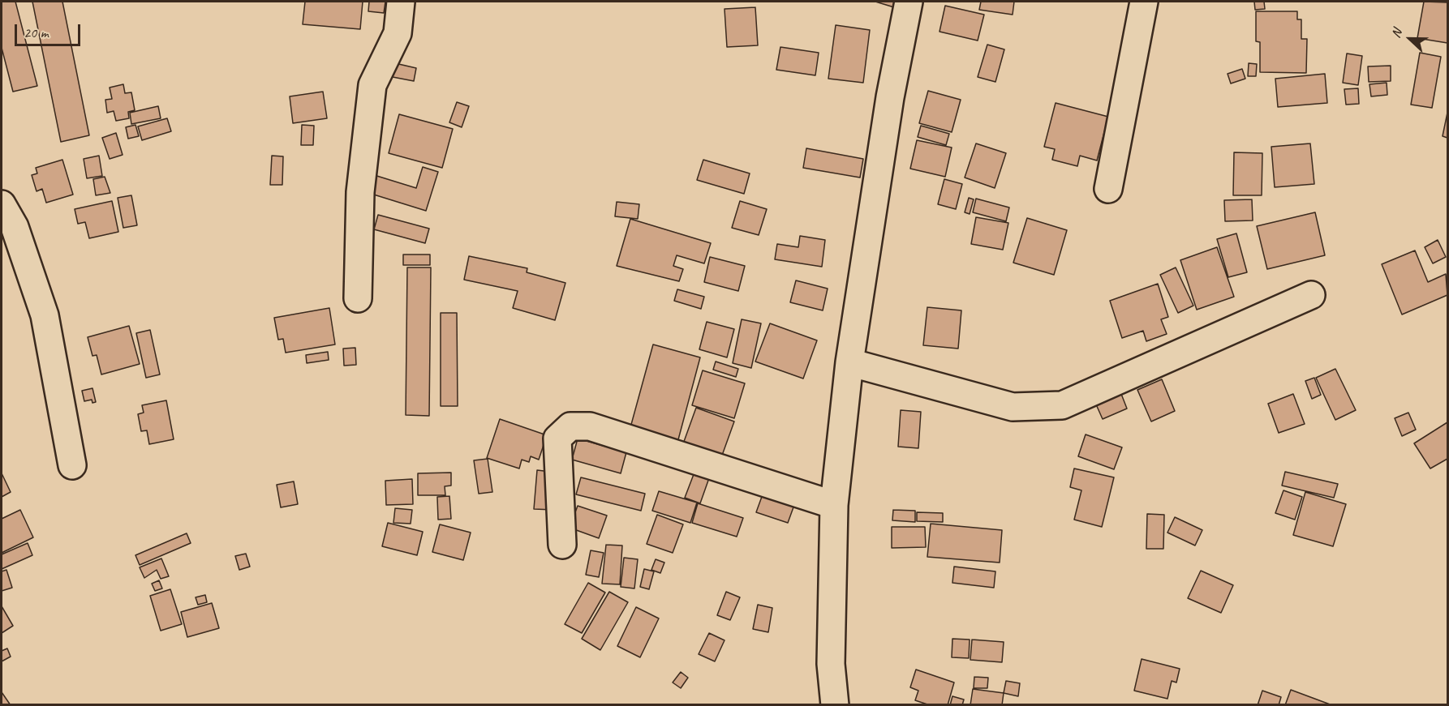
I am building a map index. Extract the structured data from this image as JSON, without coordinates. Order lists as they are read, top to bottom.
{
  "scale_bar": "20 m",
  "north": "left"
}
